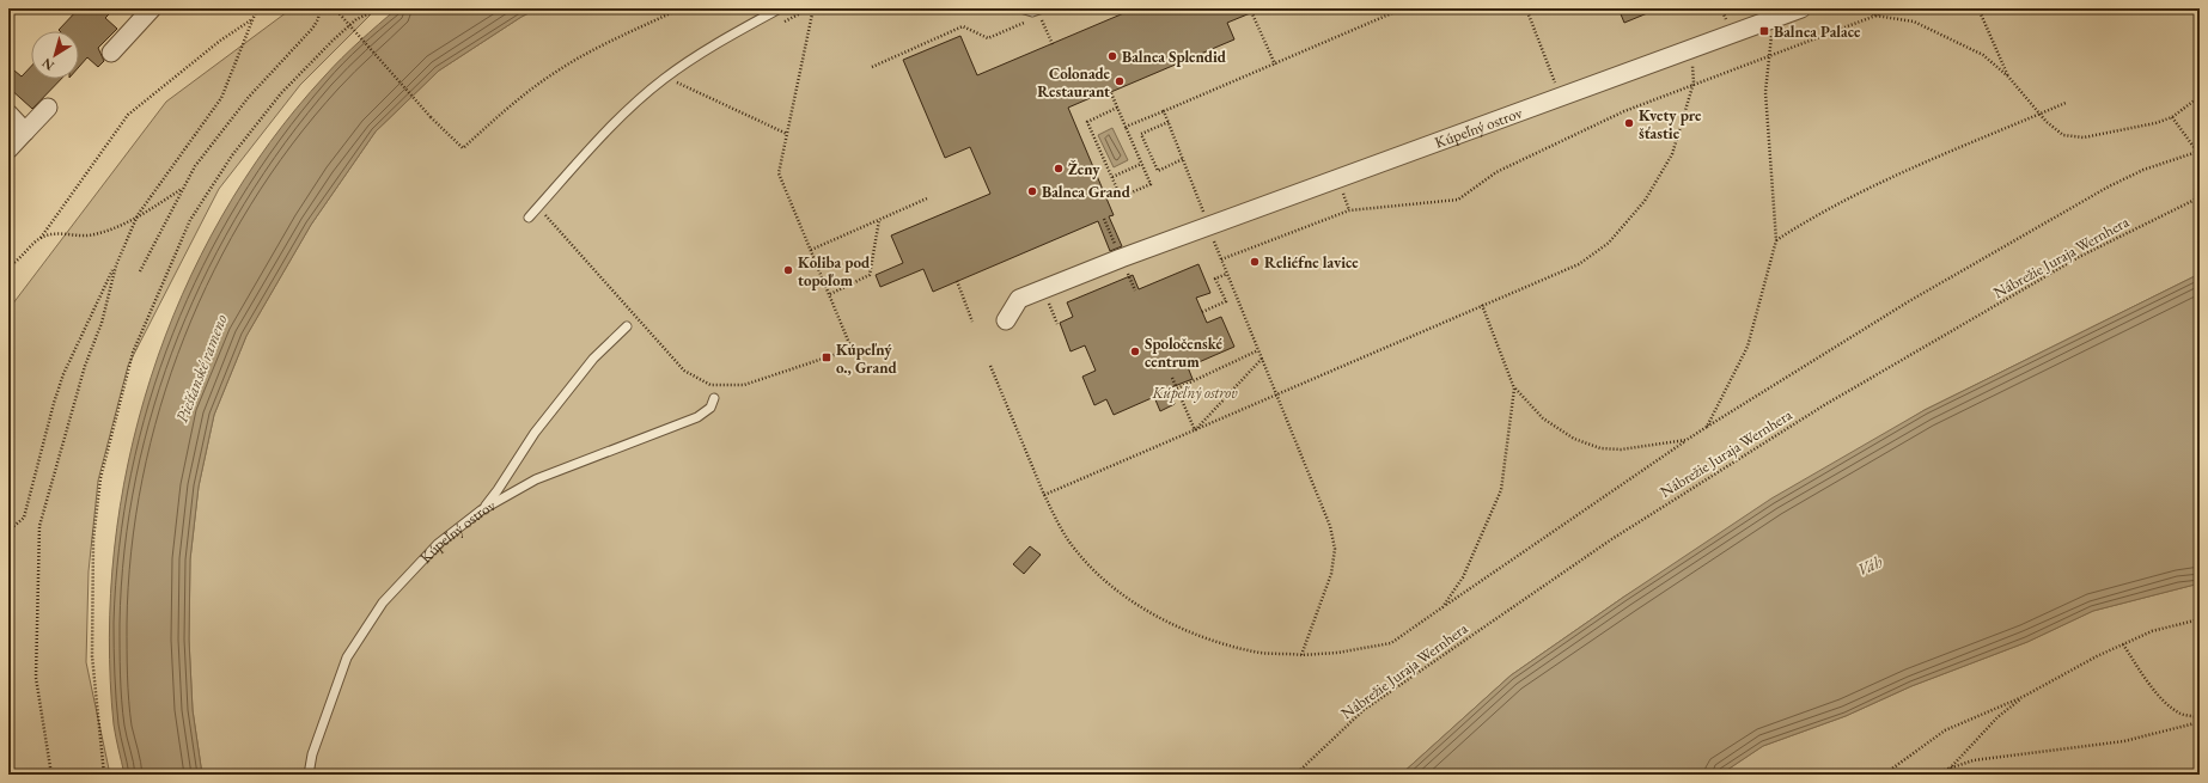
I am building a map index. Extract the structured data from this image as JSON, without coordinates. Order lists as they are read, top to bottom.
{
  "streets": {
    "street": ["Kúpeľný ostrov"],
    "path": ["Nábrežie Juraja Wernhera"]
  },
  "water": ["Piešťanské rameno", "Váh"],
  "parks": ["Kúpeľný ostrov"],
  "places": {
    "transit": ["Balnea Palace", "Kúpeľný o., Grand"],
    "other": [
      "Balnea Splendid",
      "Colonade Restaurant",
      "Kvety pre šťastie",
      "Ženy",
      "Balnea Grand",
      "Reliéfne lavice",
      "Koliba pod topoľom",
      "Spoločenské centrum"
    ]
  },
  "north": "bottom left"
}
